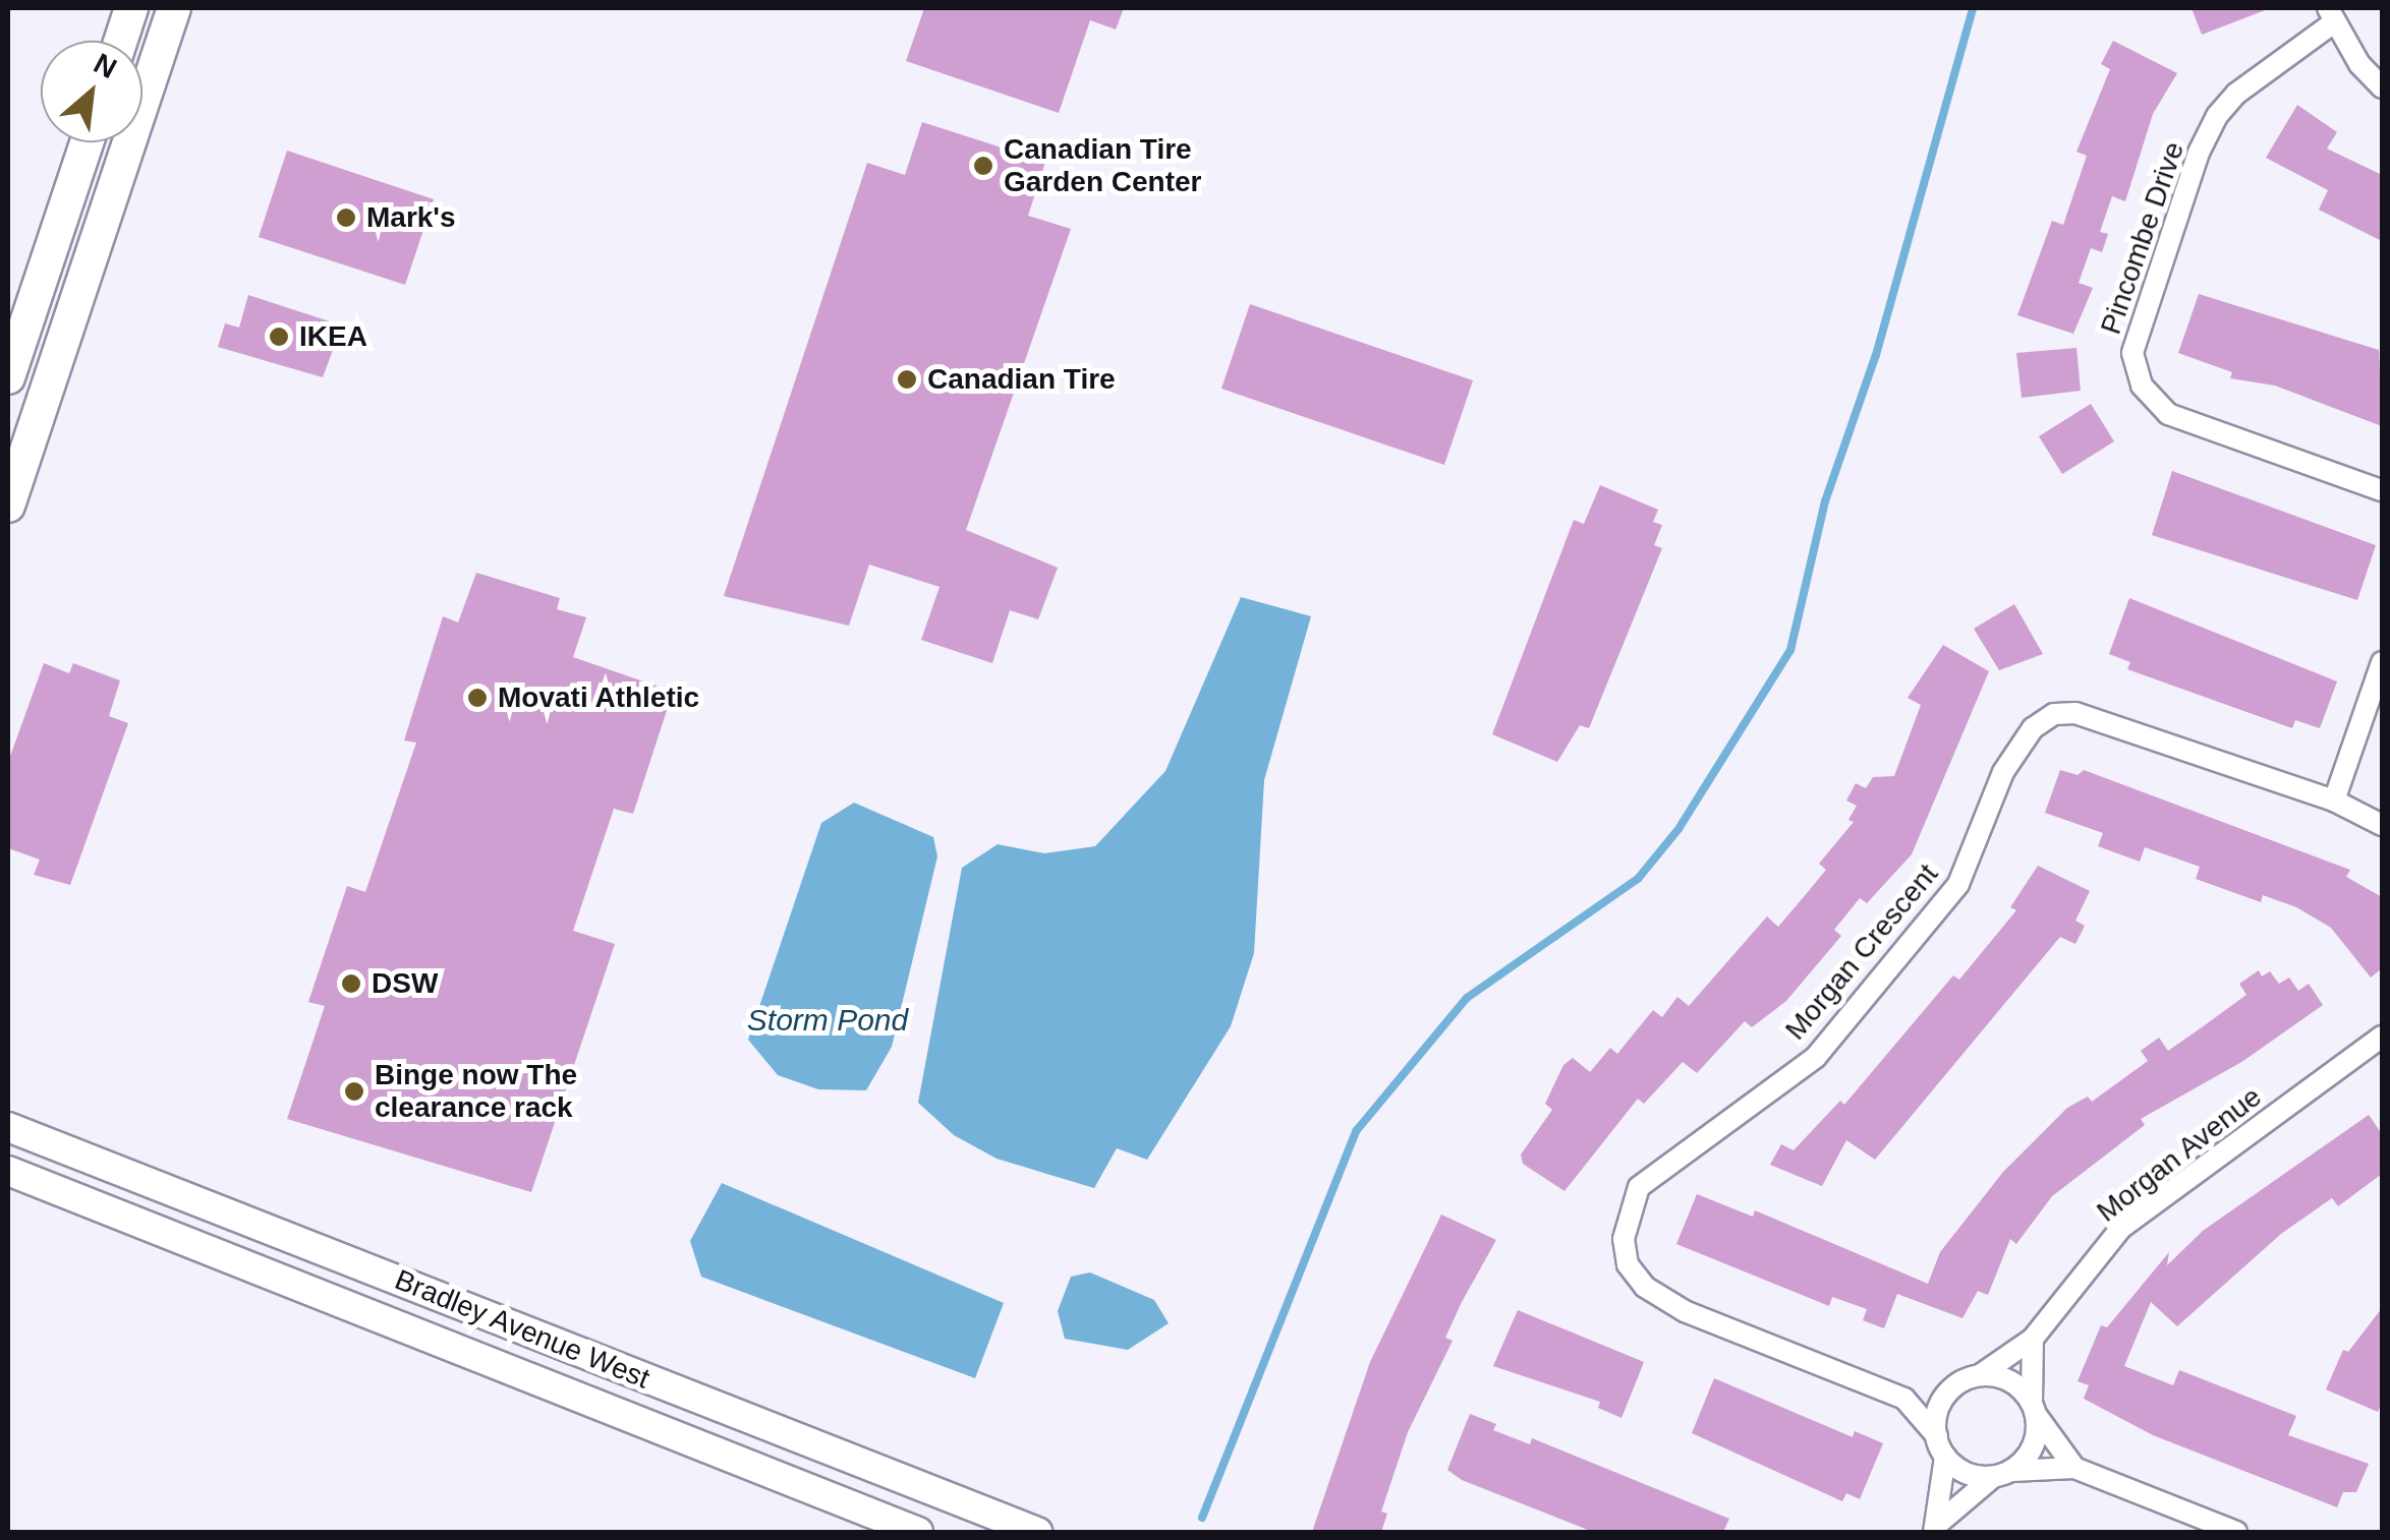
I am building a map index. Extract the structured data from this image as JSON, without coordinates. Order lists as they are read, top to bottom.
{
  "streets": {
    "main road": ["Bradley Avenue West"],
    "street": ["Pincombe Drive", "Morgan Crescent", "Morgan Avenue"]
  },
  "crossings": [
    ["Morgan Crescent", "Morgan Avenue"]
  ],
  "water": ["Storm Pond"],
  "places": [
    "Canadian Tire Garden Center",
    "Mark's",
    "IKEA",
    "Canadian Tire",
    "Movati Athletic",
    "DSW",
    "Binge now The clearance rack"
  ],
  "north": "top right"
}
